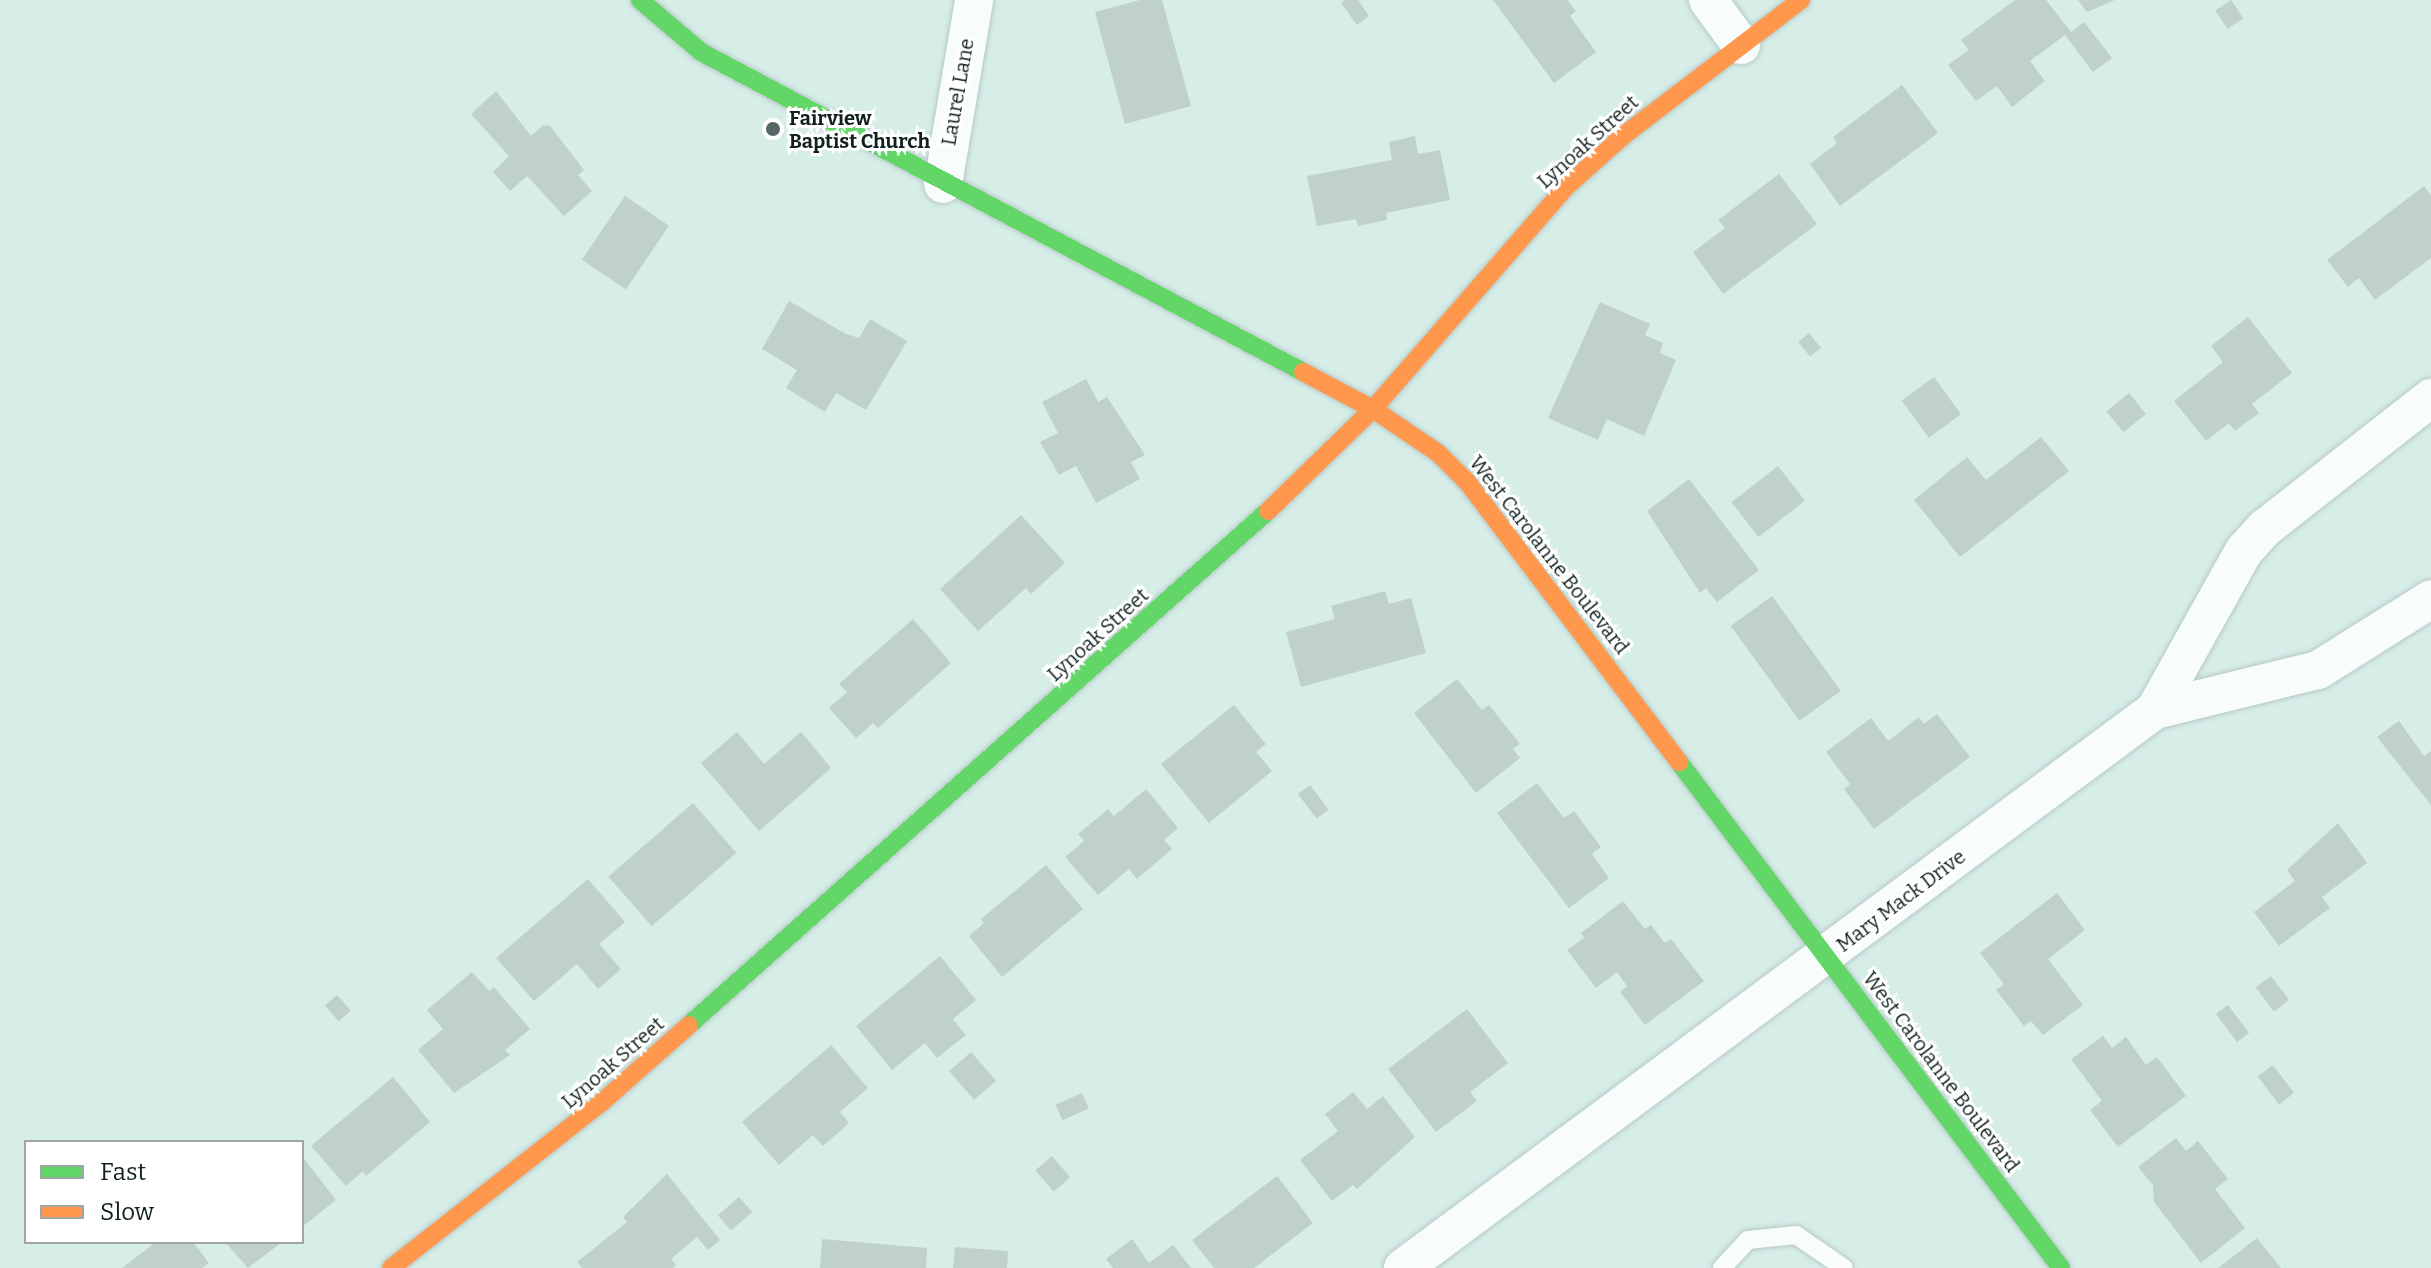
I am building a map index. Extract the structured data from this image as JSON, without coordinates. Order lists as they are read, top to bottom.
{
  "streets": {
    "street": [
      "Laurel Lane",
      "Lynoak Street",
      "West Carolanne Boulevard",
      "Mary Mack Drive"
    ]
  },
  "crossings": [
    ["Laurel Lane", "West Carolanne Boulevard"],
    ["Lynoak Street", "West Carolanne Boulevard"],
    ["West Carolanne Boulevard", "Mary Mack Drive"]
  ],
  "places": ["Fairview Baptist Church"],
  "legend": ["Fast", "Slow"]
}
